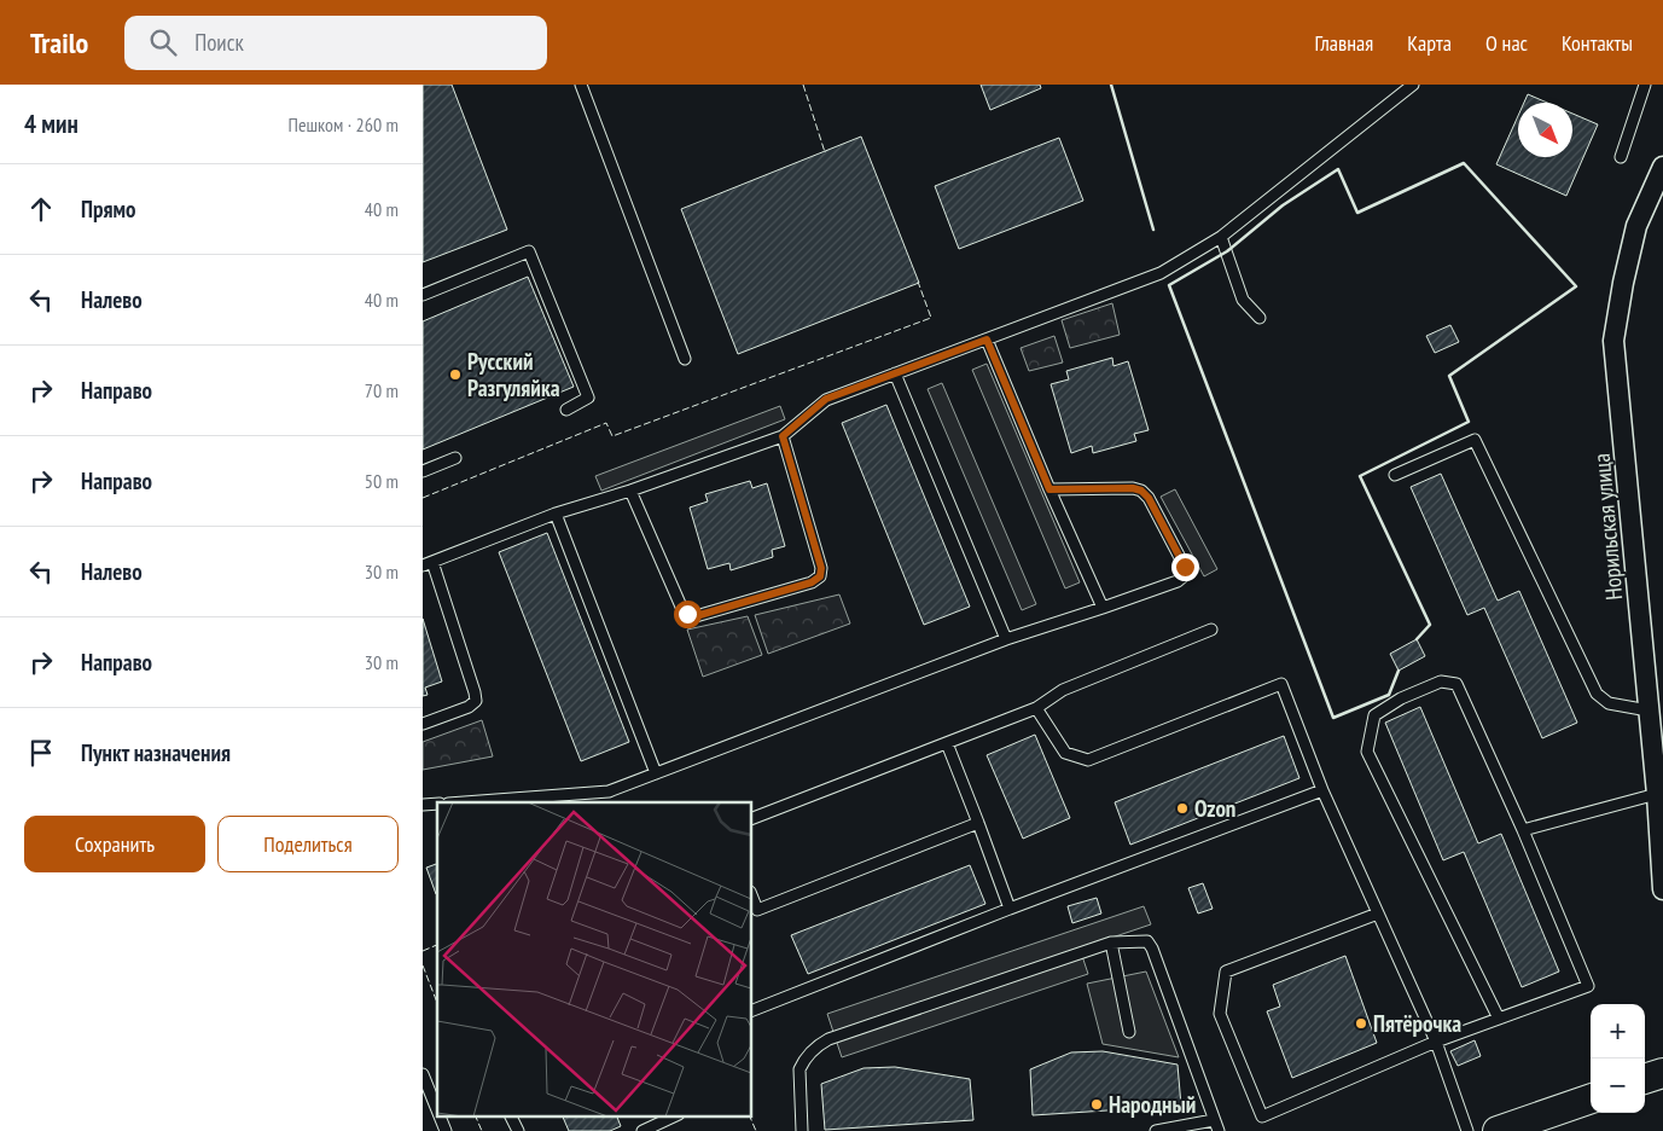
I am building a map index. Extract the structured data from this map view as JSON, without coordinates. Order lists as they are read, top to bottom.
{
  "streets": {
    "street": ["Норильская улица"]
  },
  "places": [
    "Русский Разгуляйка",
    "Ozon",
    "Пятёрочка",
    "Народный"
  ],
  "north": "bottom right",
  "page": {
    "header": "Trailo",
    "search": "Поиск",
    "nav": [
      "Главная",
      "Карта",
      "О нас",
      "Контакты"
    ],
    "heading": ["4 мин", "Пешком · 260 m"],
    "list": [
      ["Прямо", "40 m"],
      ["Налево", "40 m"],
      ["Направо", "70 m"],
      ["Направо", "50 m"],
      ["Налево", "30 m"],
      ["Направо", "30 m"],
      "Пункт назначения"
    ],
    "buttons": ["Сохранить", "Поделиться"],
    "map_buttons": ["+", "−"]
  }
}
